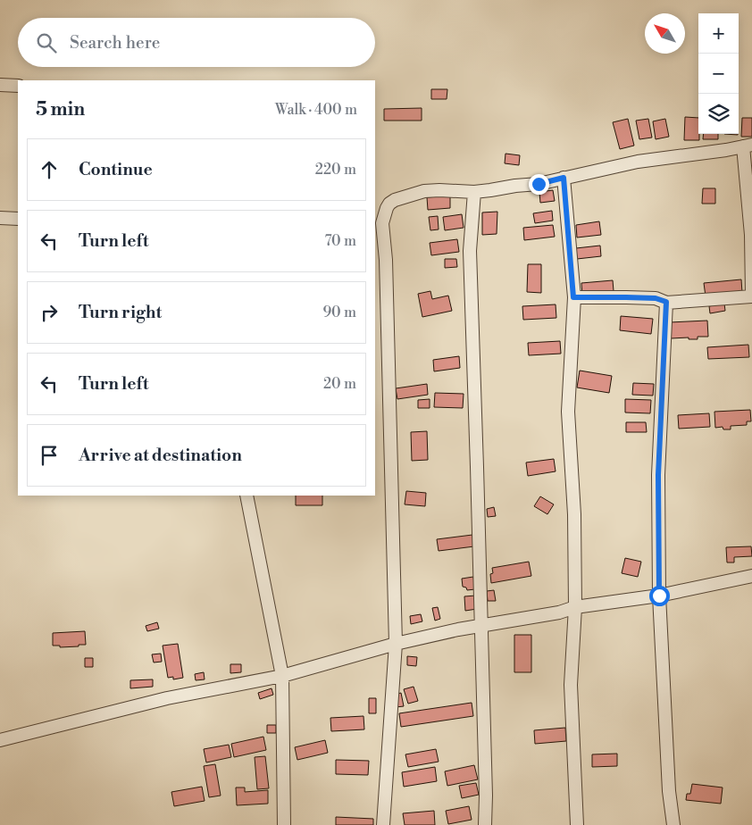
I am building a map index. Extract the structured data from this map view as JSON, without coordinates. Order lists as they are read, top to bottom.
{
  "north": "top left",
  "page": {
    "map_buttons": ["+", "−"],
    "search": "Search here",
    "heading": ["5 min", "Walk · 400 m"],
    "list": [
      ["Continue", "220 m"],
      ["Turn left", "70 m"],
      ["Turn right", "90 m"],
      ["Turn left", "20 m"],
      "Arrive at destination"
    ]
  }
}
